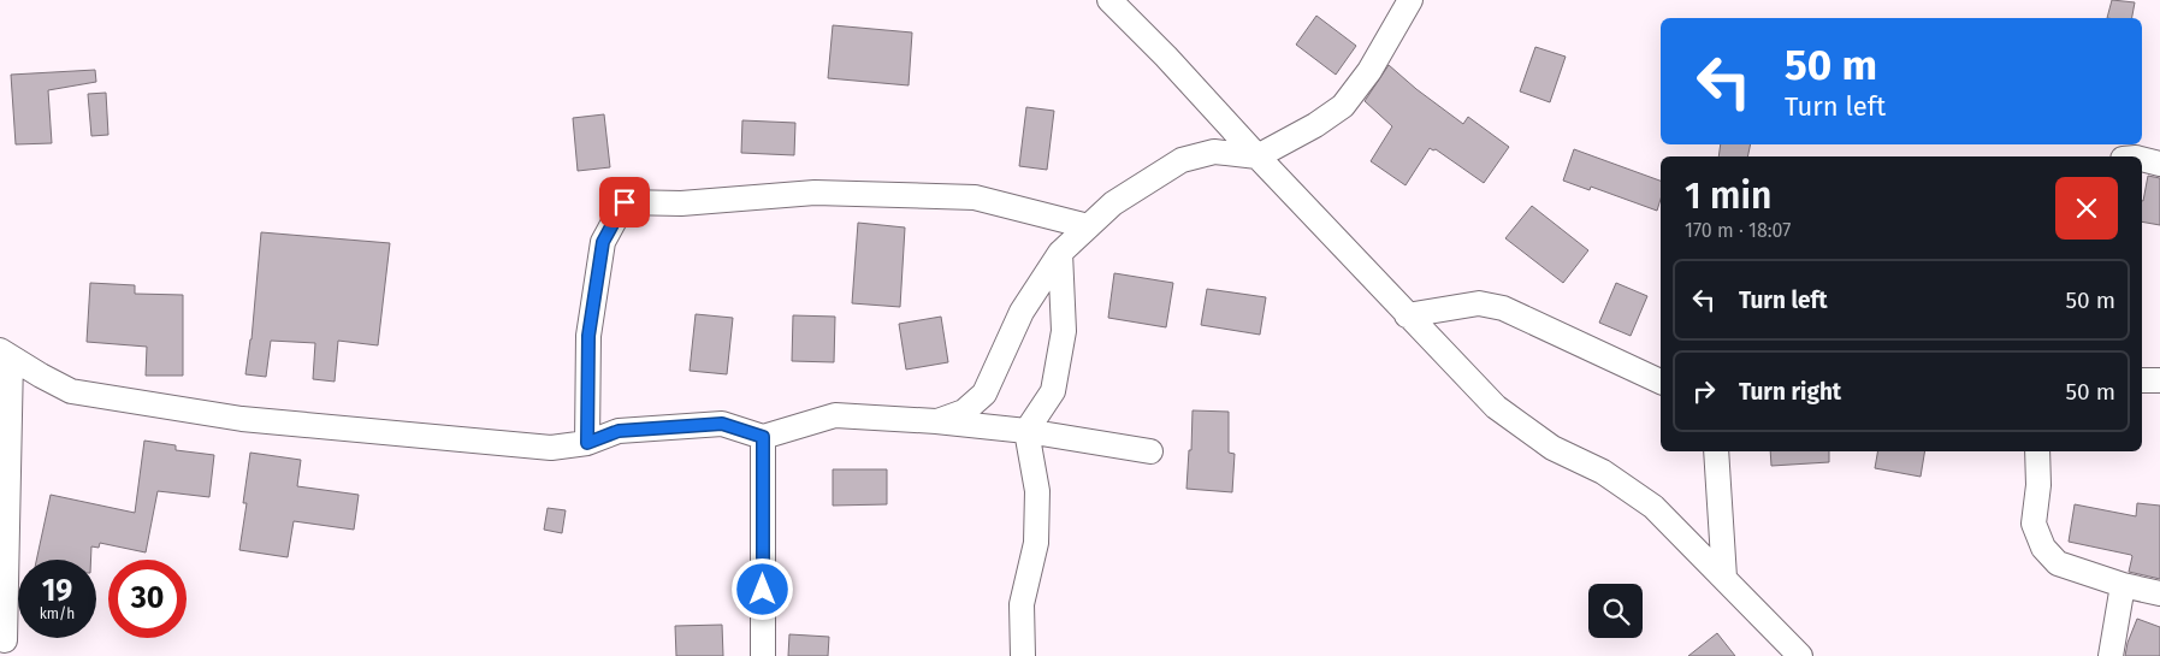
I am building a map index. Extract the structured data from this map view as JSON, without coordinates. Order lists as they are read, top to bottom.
{
  "page": {
    "turn": ["50 m", "Turn left"],
    "heading": ["1 min", "170 m · 18:07"],
    "list": [
      {
        "name": "Turn left",
        "value": "50 m"
      },
      {
        "name": "Turn right",
        "value": "50 m"
      }
    ],
    "speed": "19 km/h",
    "limit": "30"
  }
}
